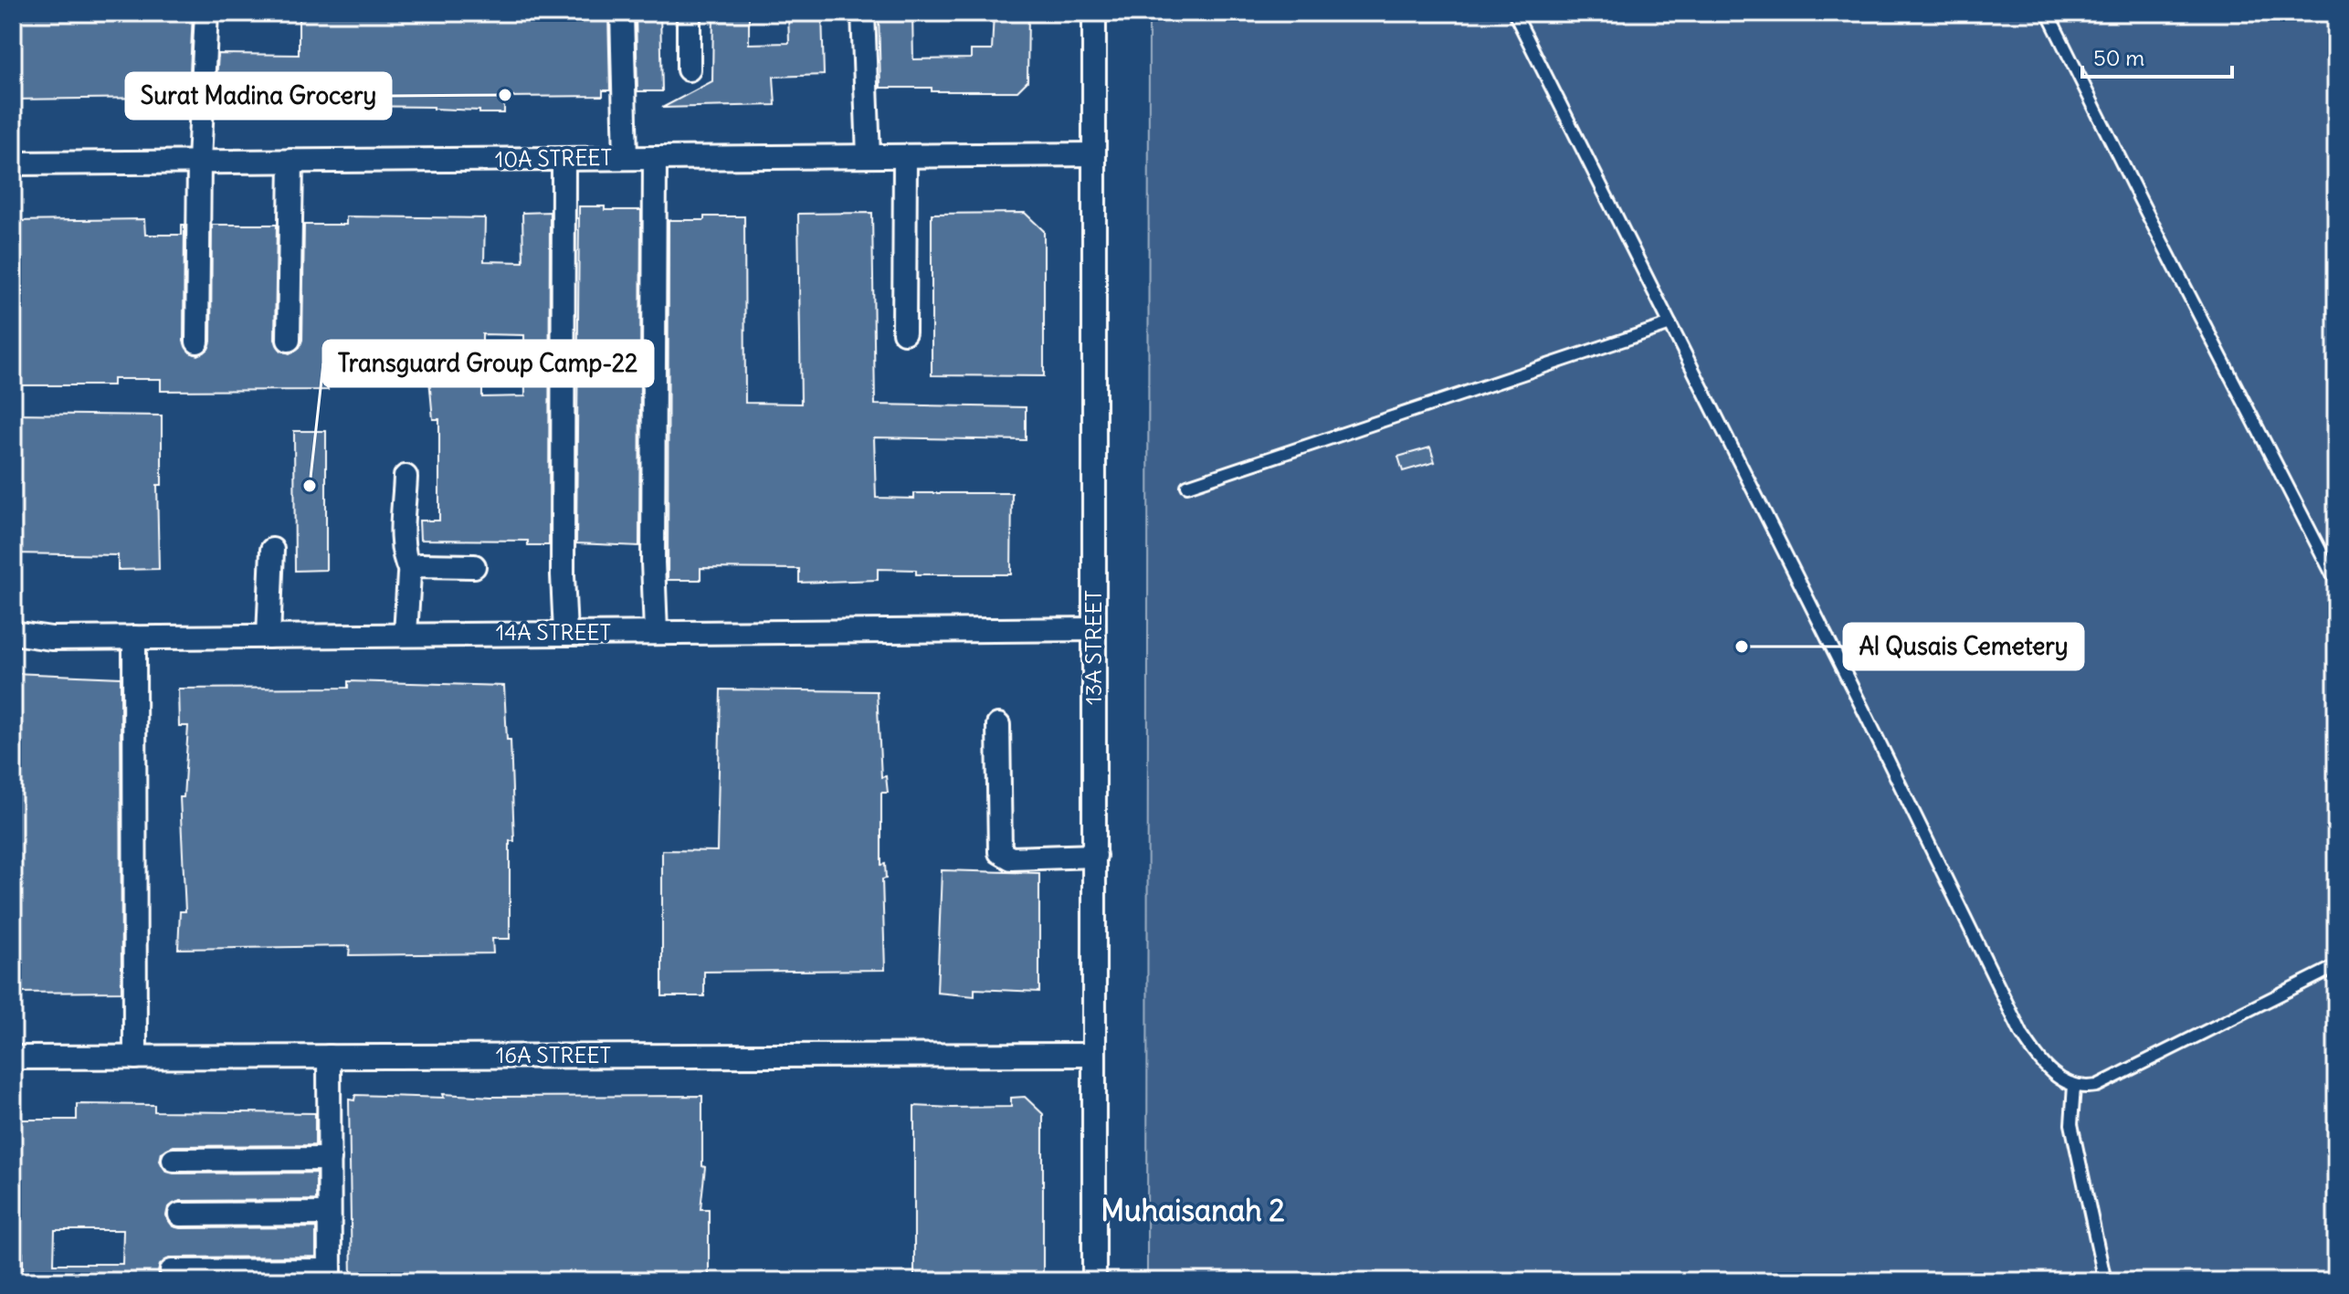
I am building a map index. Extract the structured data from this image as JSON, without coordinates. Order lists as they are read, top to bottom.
{
  "streets": {
    "street": [
      "10A STREET",
      "14A STREET",
      "13A STREET",
      "16A STREET"
    ]
  },
  "crossings": [
    ["10A STREET", "13A STREET"],
    ["14A STREET", "13A STREET"],
    ["13A STREET", "16A STREET"]
  ],
  "districts": ["Muhaisanah 2"],
  "places": ["Surat Madina Grocery", "Transguard Group Camp-22", "Al Qusais Cemetery"],
  "scale_bar": "50 m"
}
